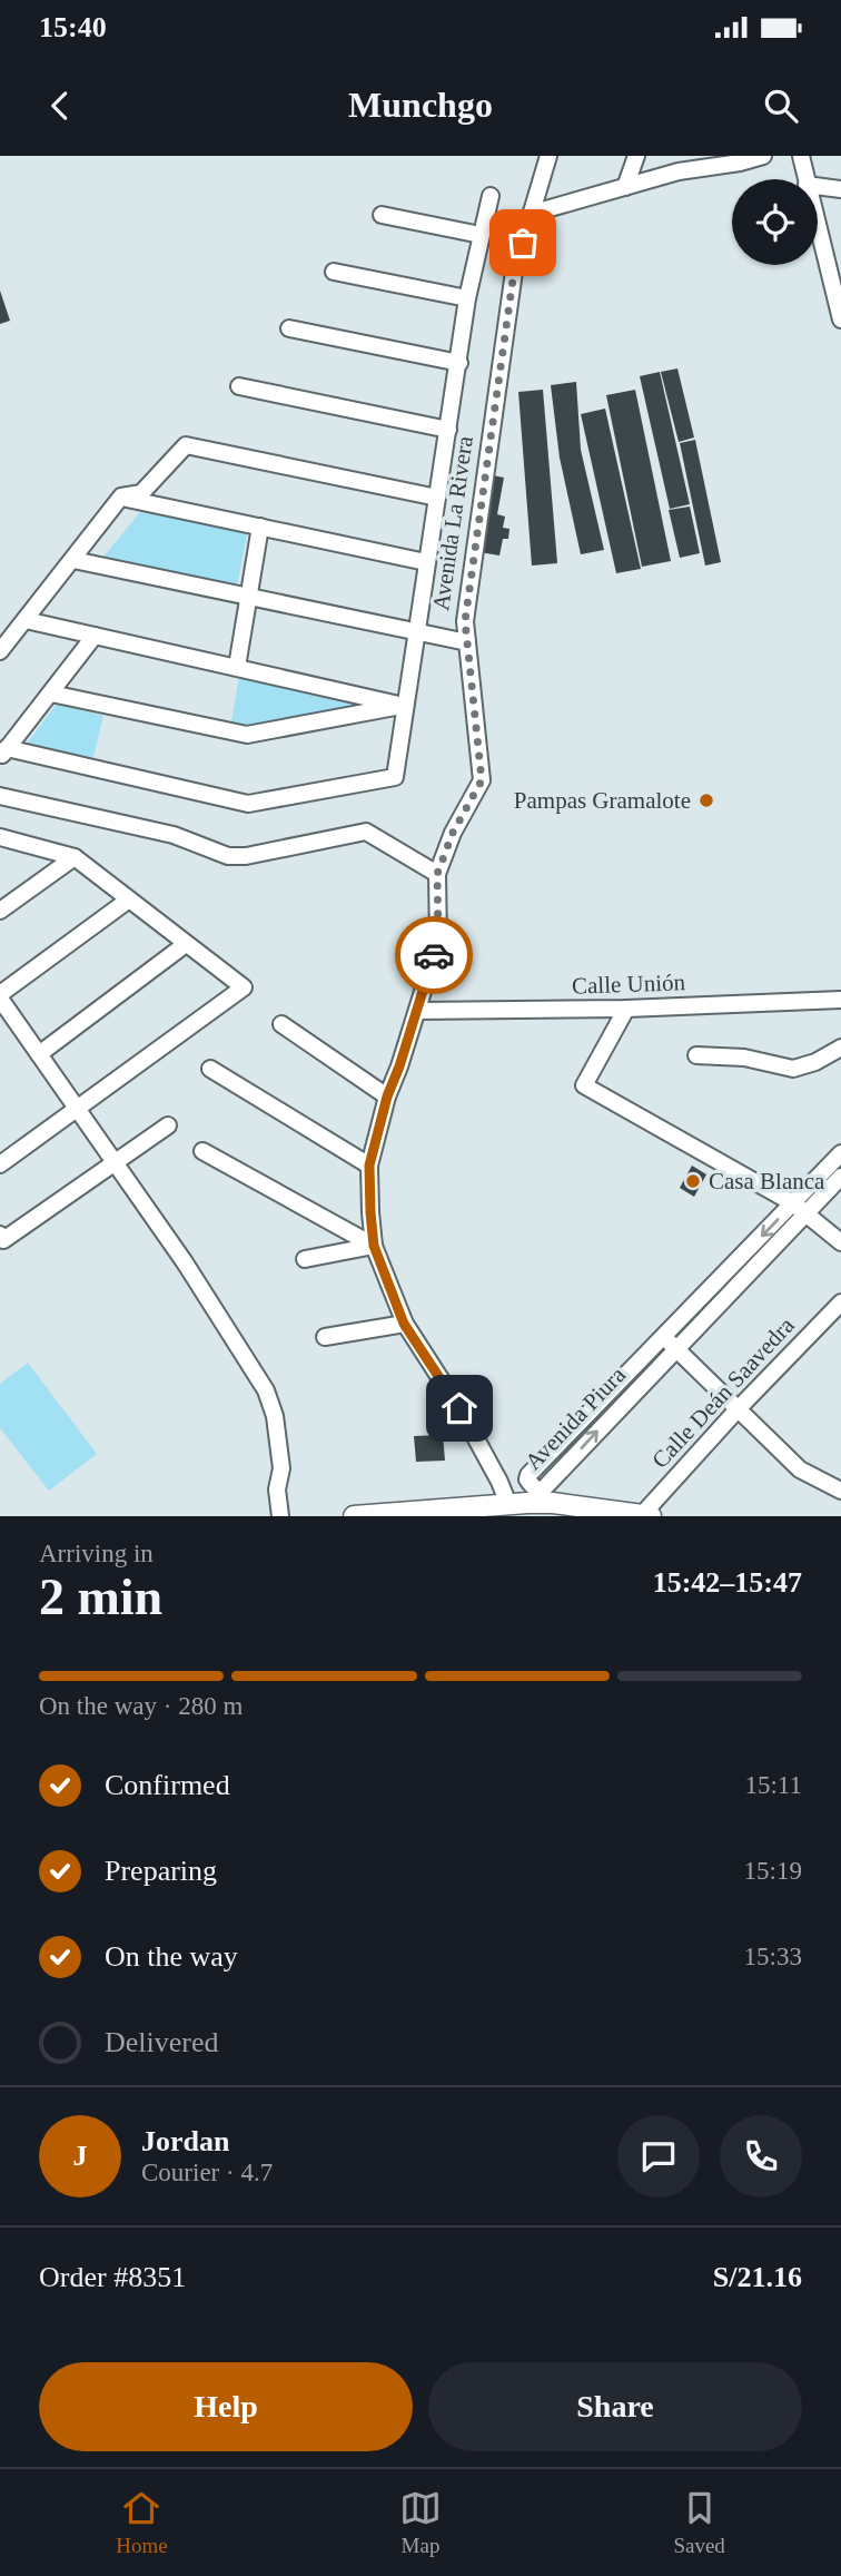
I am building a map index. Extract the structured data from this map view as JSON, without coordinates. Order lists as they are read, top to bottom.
{
  "streets": {
    "street": [
      "Avenida La Rivera",
      "Calle Unión",
      "Calle Deán Saavedra",
      "Avenida Piura"
    ]
  },
  "crossings": [
    ["Avenida La Rivera", "Calle Unión"],
    ["Avenida La Rivera", "Avenida Piura"]
  ],
  "places": ["Pampas Gramalote", "Casa Blanca"],
  "page": {
    "status": "15:40",
    "header": "Munchgo",
    "heading": ["2 min", "Arriving in", "15:42–15:47"],
    "panel": [
      "Jordan",
      "Courier · 4.7",
      "Order #8351",
      "S/21.16"
    ],
    "bar": "On the way · 280 m",
    "list": [
      ["Confirmed", "15:11"],
      ["Preparing", "15:19"],
      ["On the way", "15:33"],
      "Delivered"
    ],
    "round": "J",
    "buttons": ["Help", "Share"],
    "tabs": ["Home", "Map", "Saved"]
  }
}
